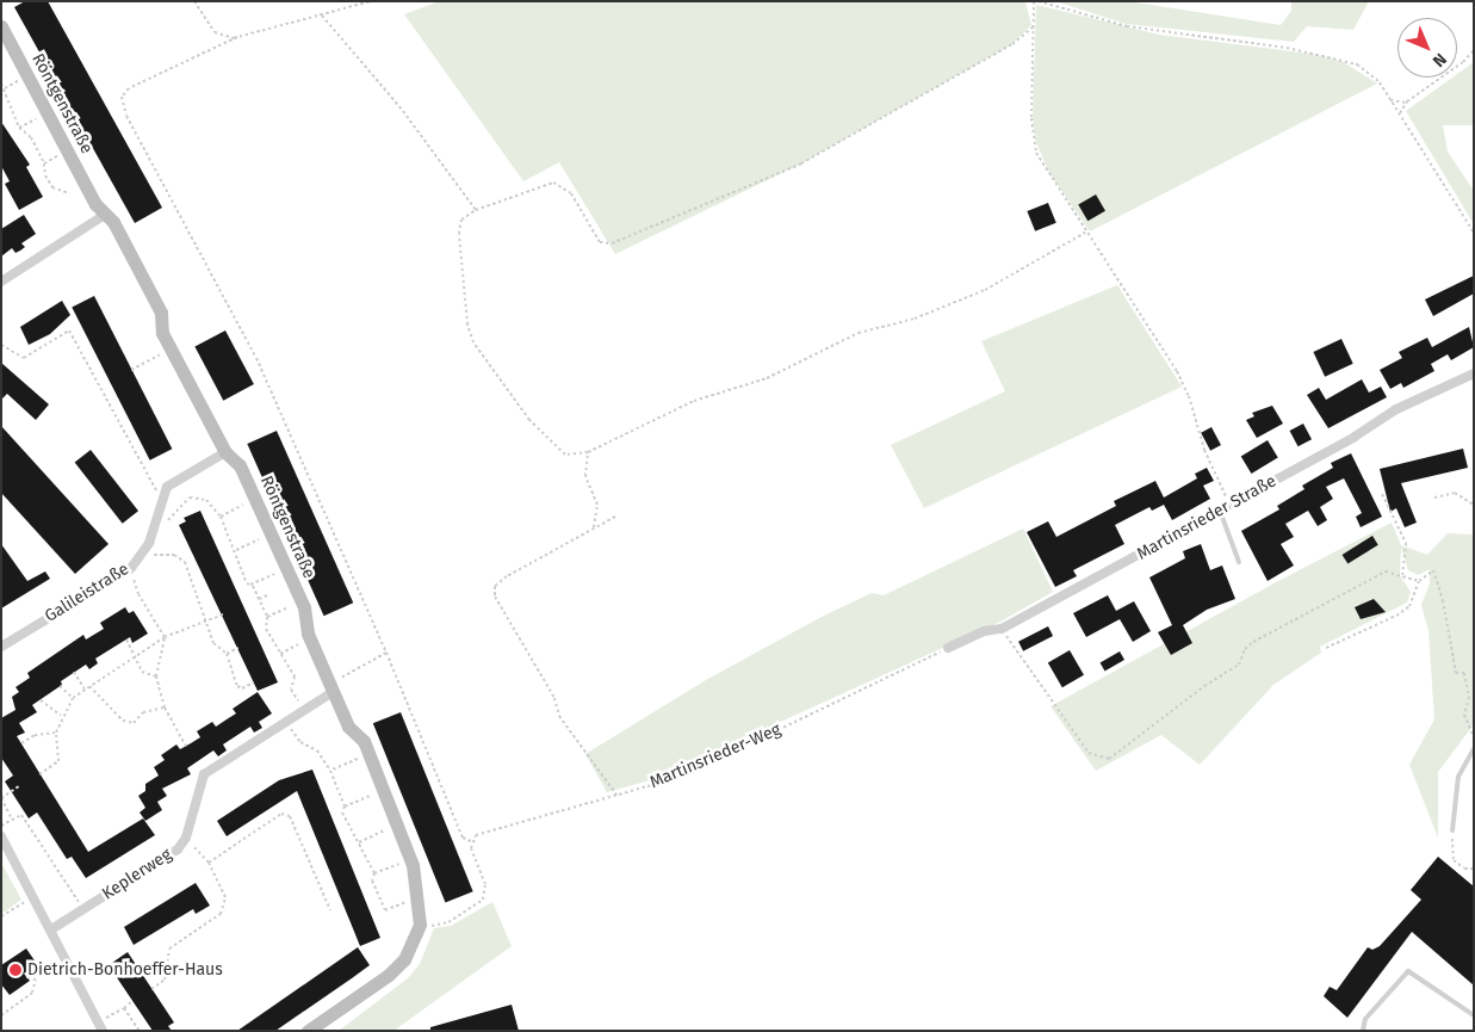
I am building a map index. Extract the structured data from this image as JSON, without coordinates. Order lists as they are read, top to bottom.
{
  "streets": {
    "street": [
      "Röntgenstraße",
      "Martinsrieder Straße",
      "Galileistraße",
      "Keplerweg"
    ],
    "path": ["Martinsrieder-Weg"]
  },
  "crossings": [
    ["Röntgenstraße", "Galileistraße"],
    ["Röntgenstraße", "Keplerweg"],
    ["Martinsrieder Straße", "Martinsrieder-Weg"]
  ],
  "places": ["Dietrich-Bonhoeffer-Haus"],
  "north": "bottom right"
}
